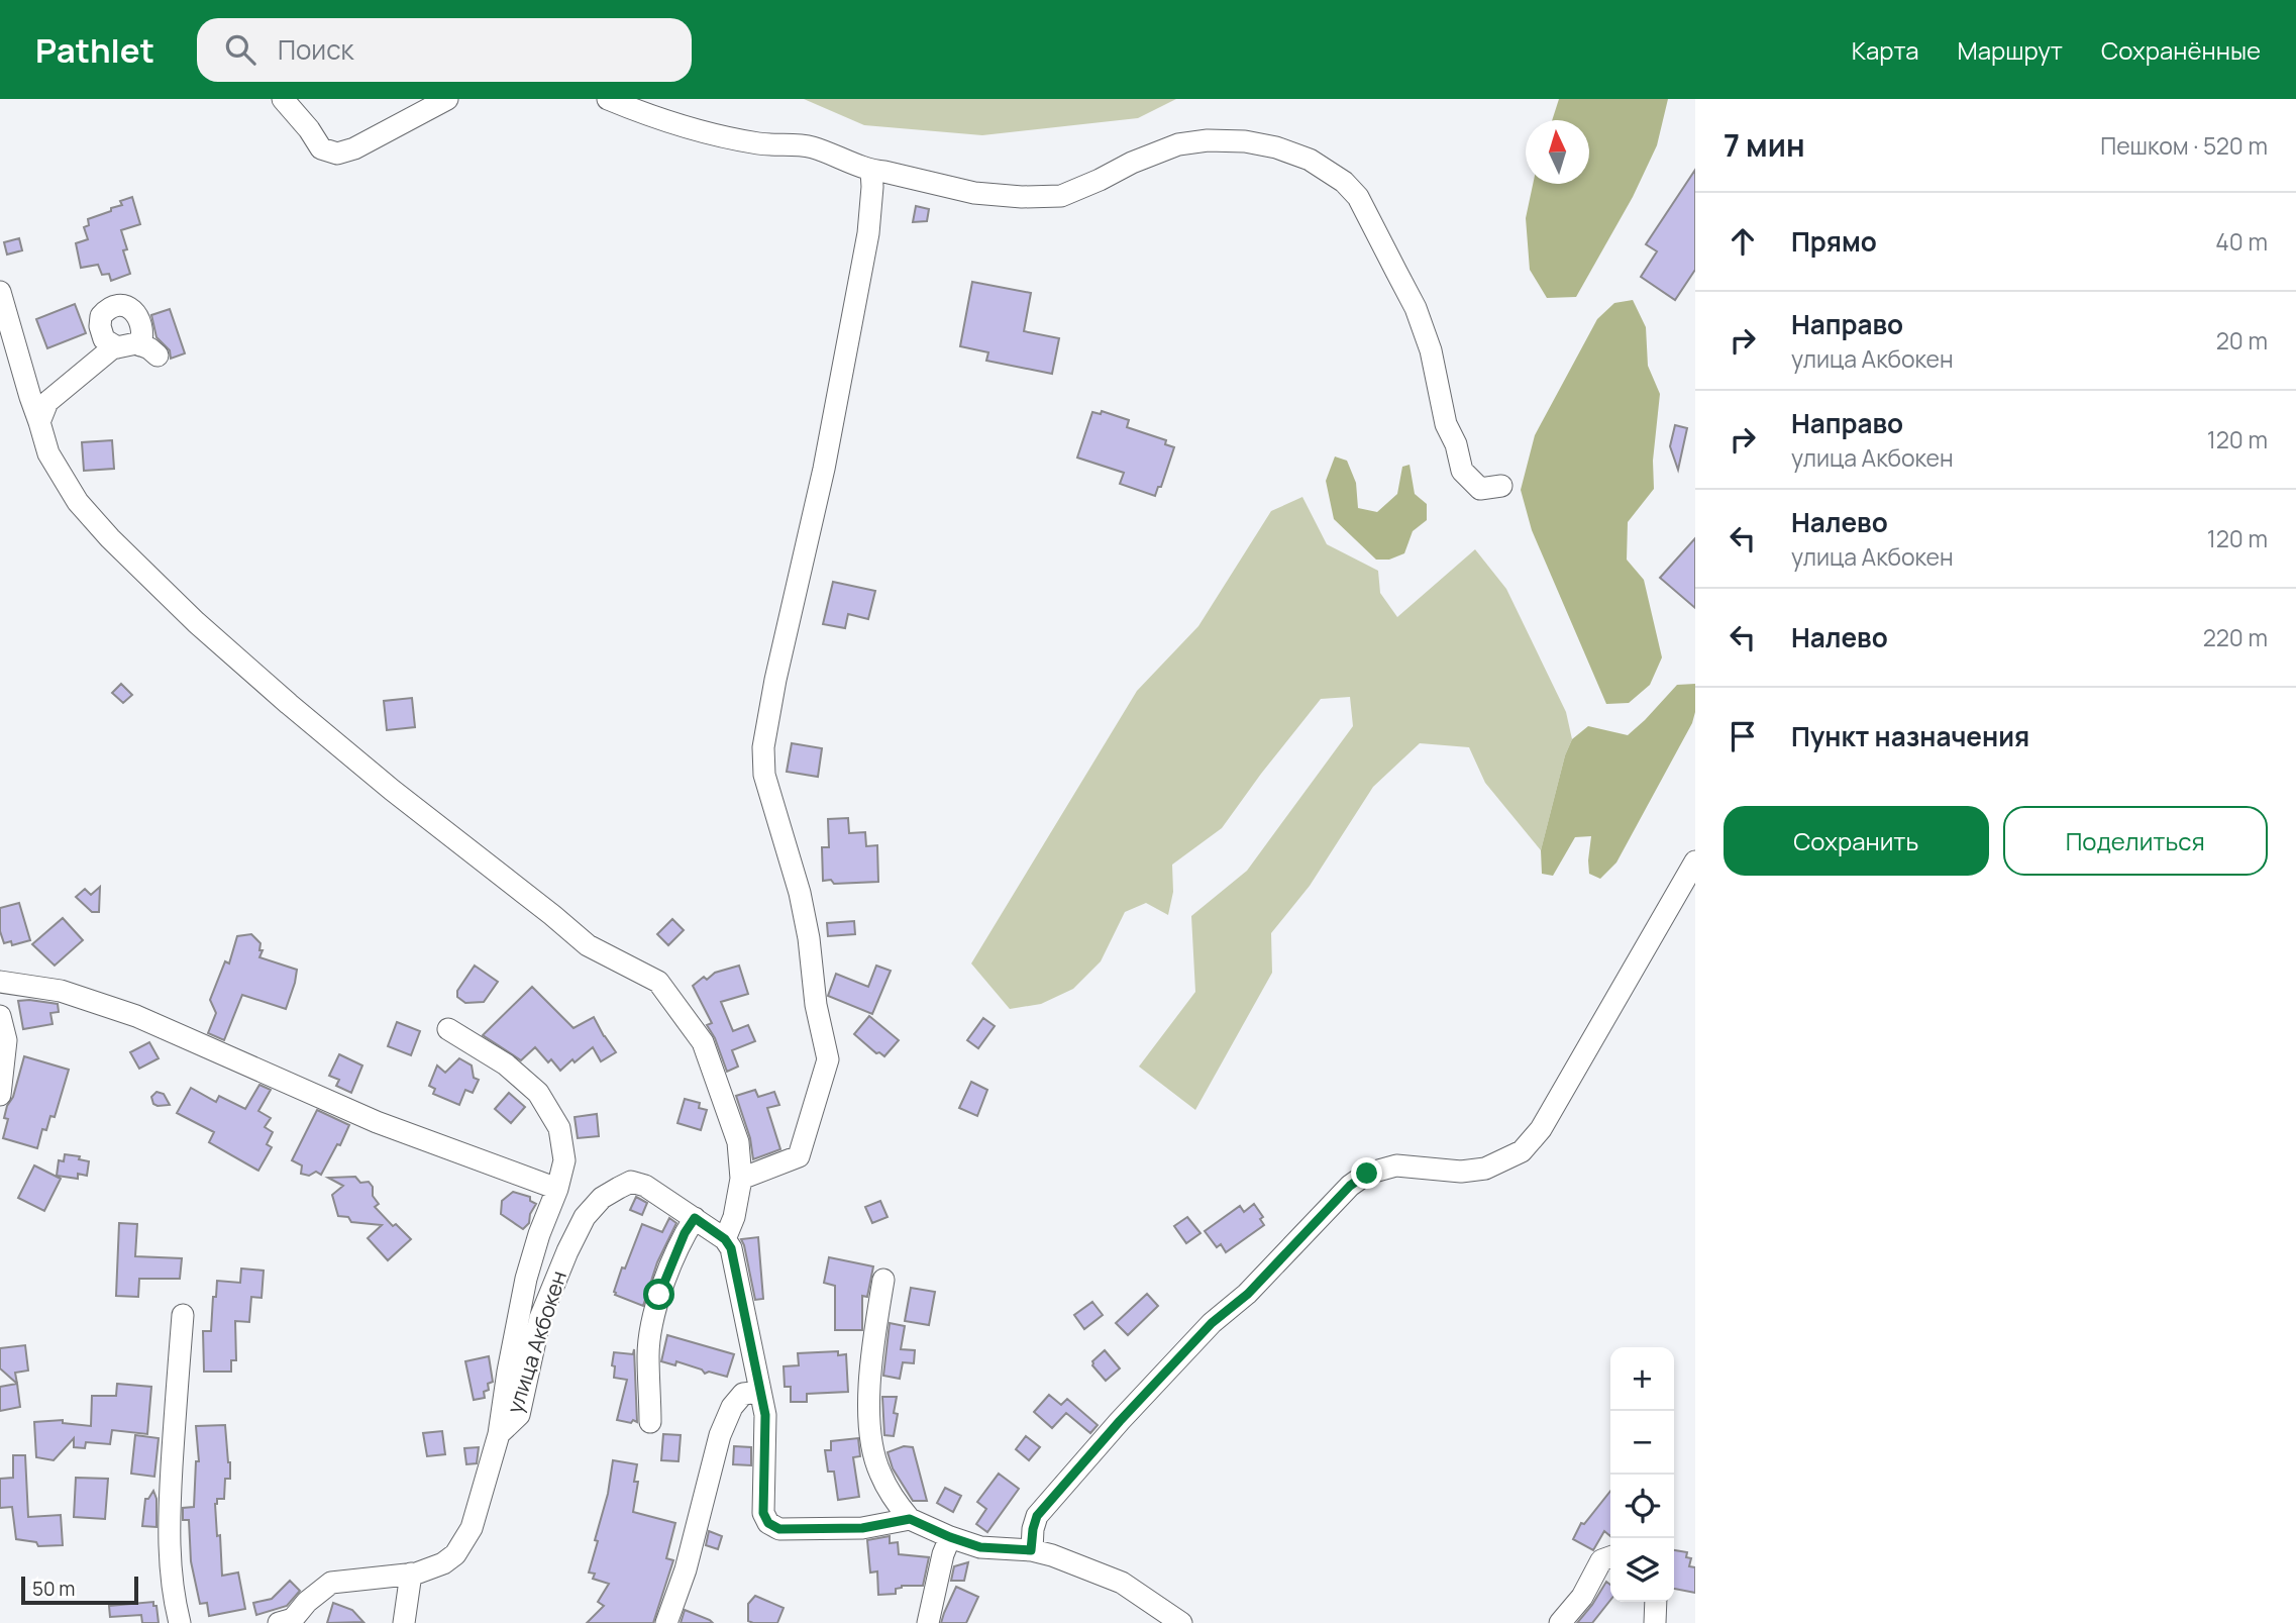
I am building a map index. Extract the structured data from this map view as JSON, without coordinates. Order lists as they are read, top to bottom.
{
  "streets": {
    "street": ["улица Акбокен"]
  },
  "scale_bar": "50 m",
  "north": "top",
  "page": {
    "header": "Pathlet",
    "search": "Поиск",
    "nav": ["Карта", "Маршрут", "Сохранённые"],
    "heading": ["7 мин", "Пешком · 520 m"],
    "list": [
      ["Прямо", "40 m"],
      ["Направо", "улица Акбокен", "20 m"],
      ["Направо", "улица Акбокен", "120 m"],
      ["Налево", "улица Акбокен", "120 m"],
      ["Налево", "220 m"],
      "Пункт назначения"
    ],
    "buttons": ["Сохранить", "Поделиться"],
    "map_buttons": ["+", "−"],
    "scale": "50 m"
  }
}
